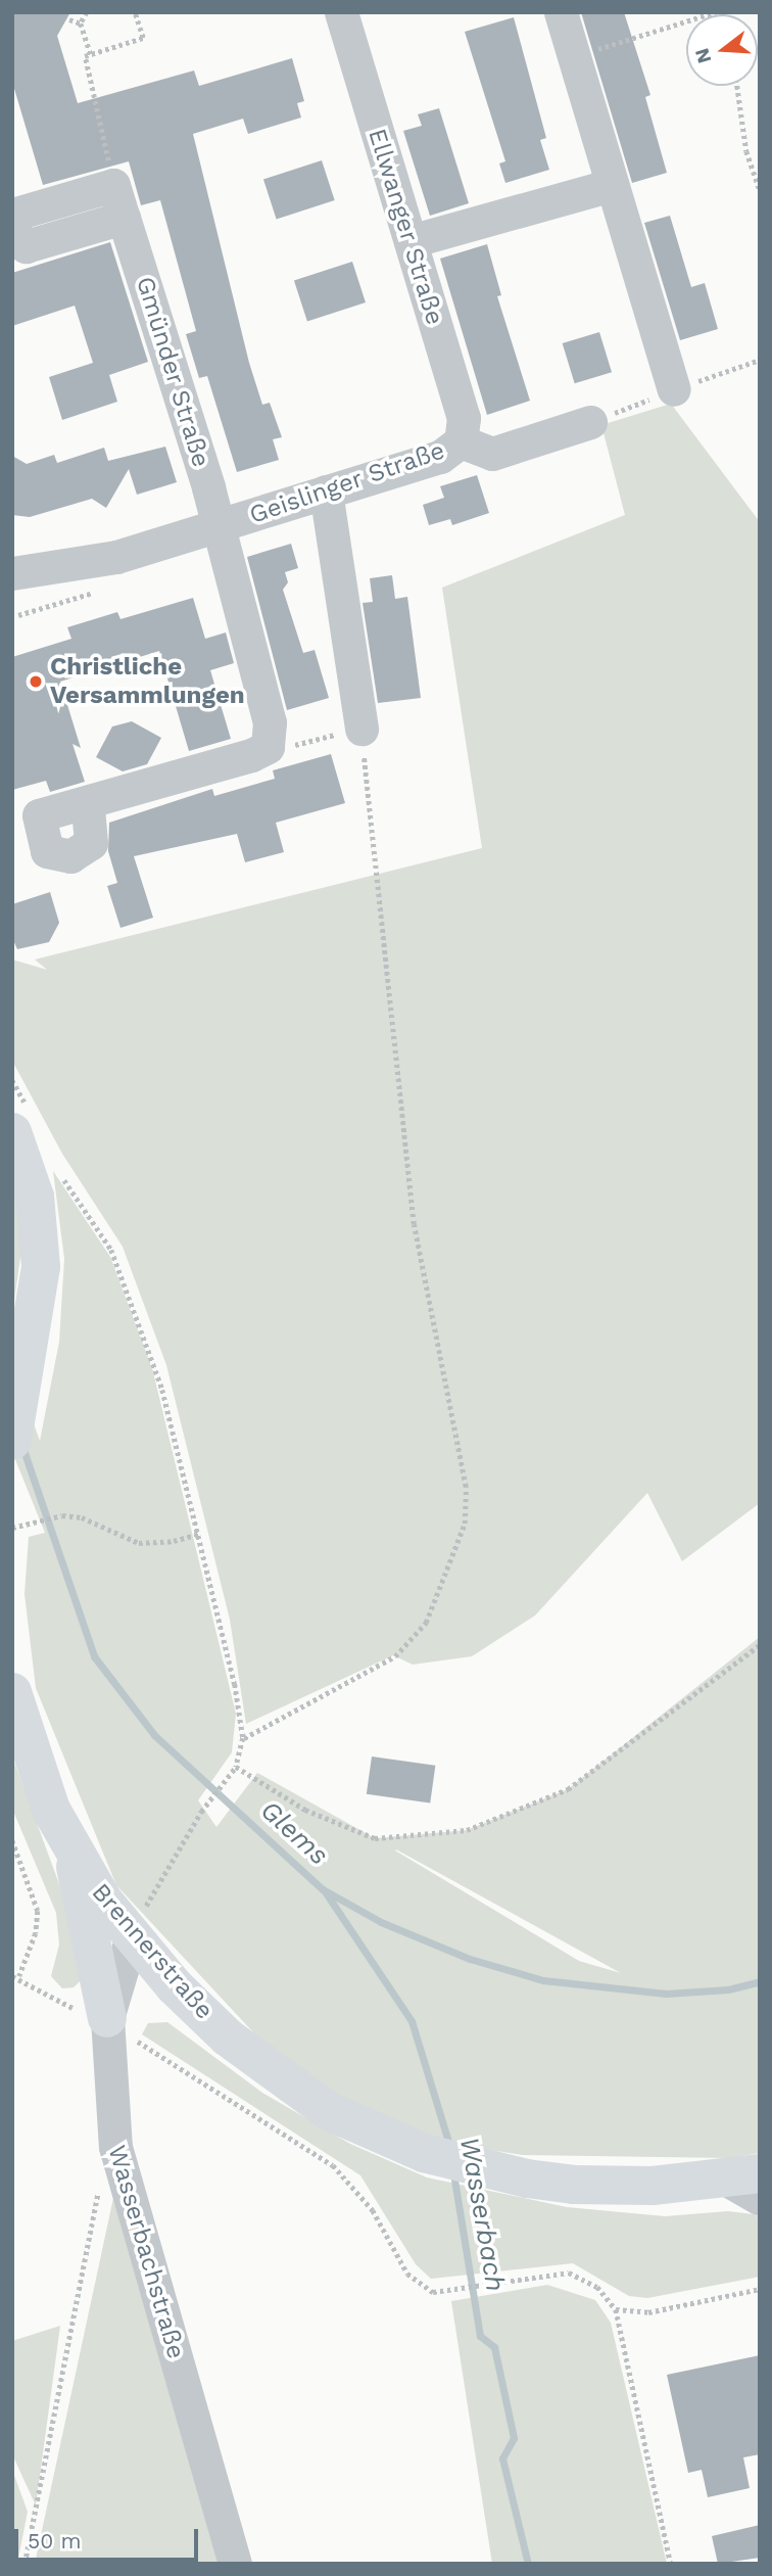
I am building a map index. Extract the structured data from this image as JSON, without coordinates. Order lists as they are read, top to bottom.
{
  "streets": {
    "main road": ["Brennerstraße"],
    "street": [
      "Ellwanger Straße",
      "Gmünder Straße",
      "Geislinger Straße",
      "Wasserbachstraße"
    ]
  },
  "crossings": [
    ["Ellwanger Straße", "Geislinger Straße"],
    ["Gmünder Straße", "Geislinger Straße"],
    ["Brennerstraße", "Wasserbachstraße"]
  ],
  "water": ["Glems", "Wasserbach"],
  "places": ["Christliche Versammlungen"],
  "scale_bar": "50 m",
  "north": "left"
}
